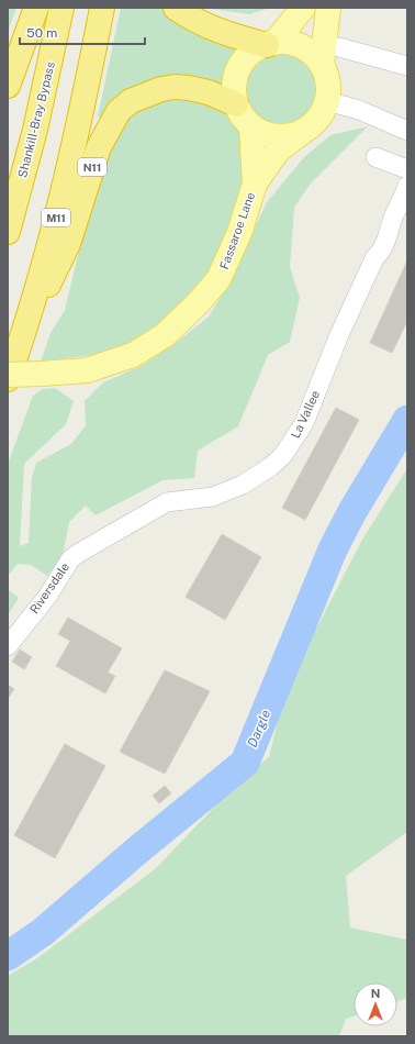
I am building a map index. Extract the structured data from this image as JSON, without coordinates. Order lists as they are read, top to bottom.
{
  "streets": {
    "highway": ["Shankill-Bray Bypass", "N11", "M11"],
    "main road": ["Fassaroe Lane"],
    "street": ["La Vallee", "Riversdale"]
  },
  "crossings": [
    ["N11", "M11"],
    ["N11", "Fassaroe Lane"],
    ["La Vallee", "Riversdale"]
  ],
  "water": ["Dargle"],
  "scale_bar": "50 m",
  "north": "top"
}
